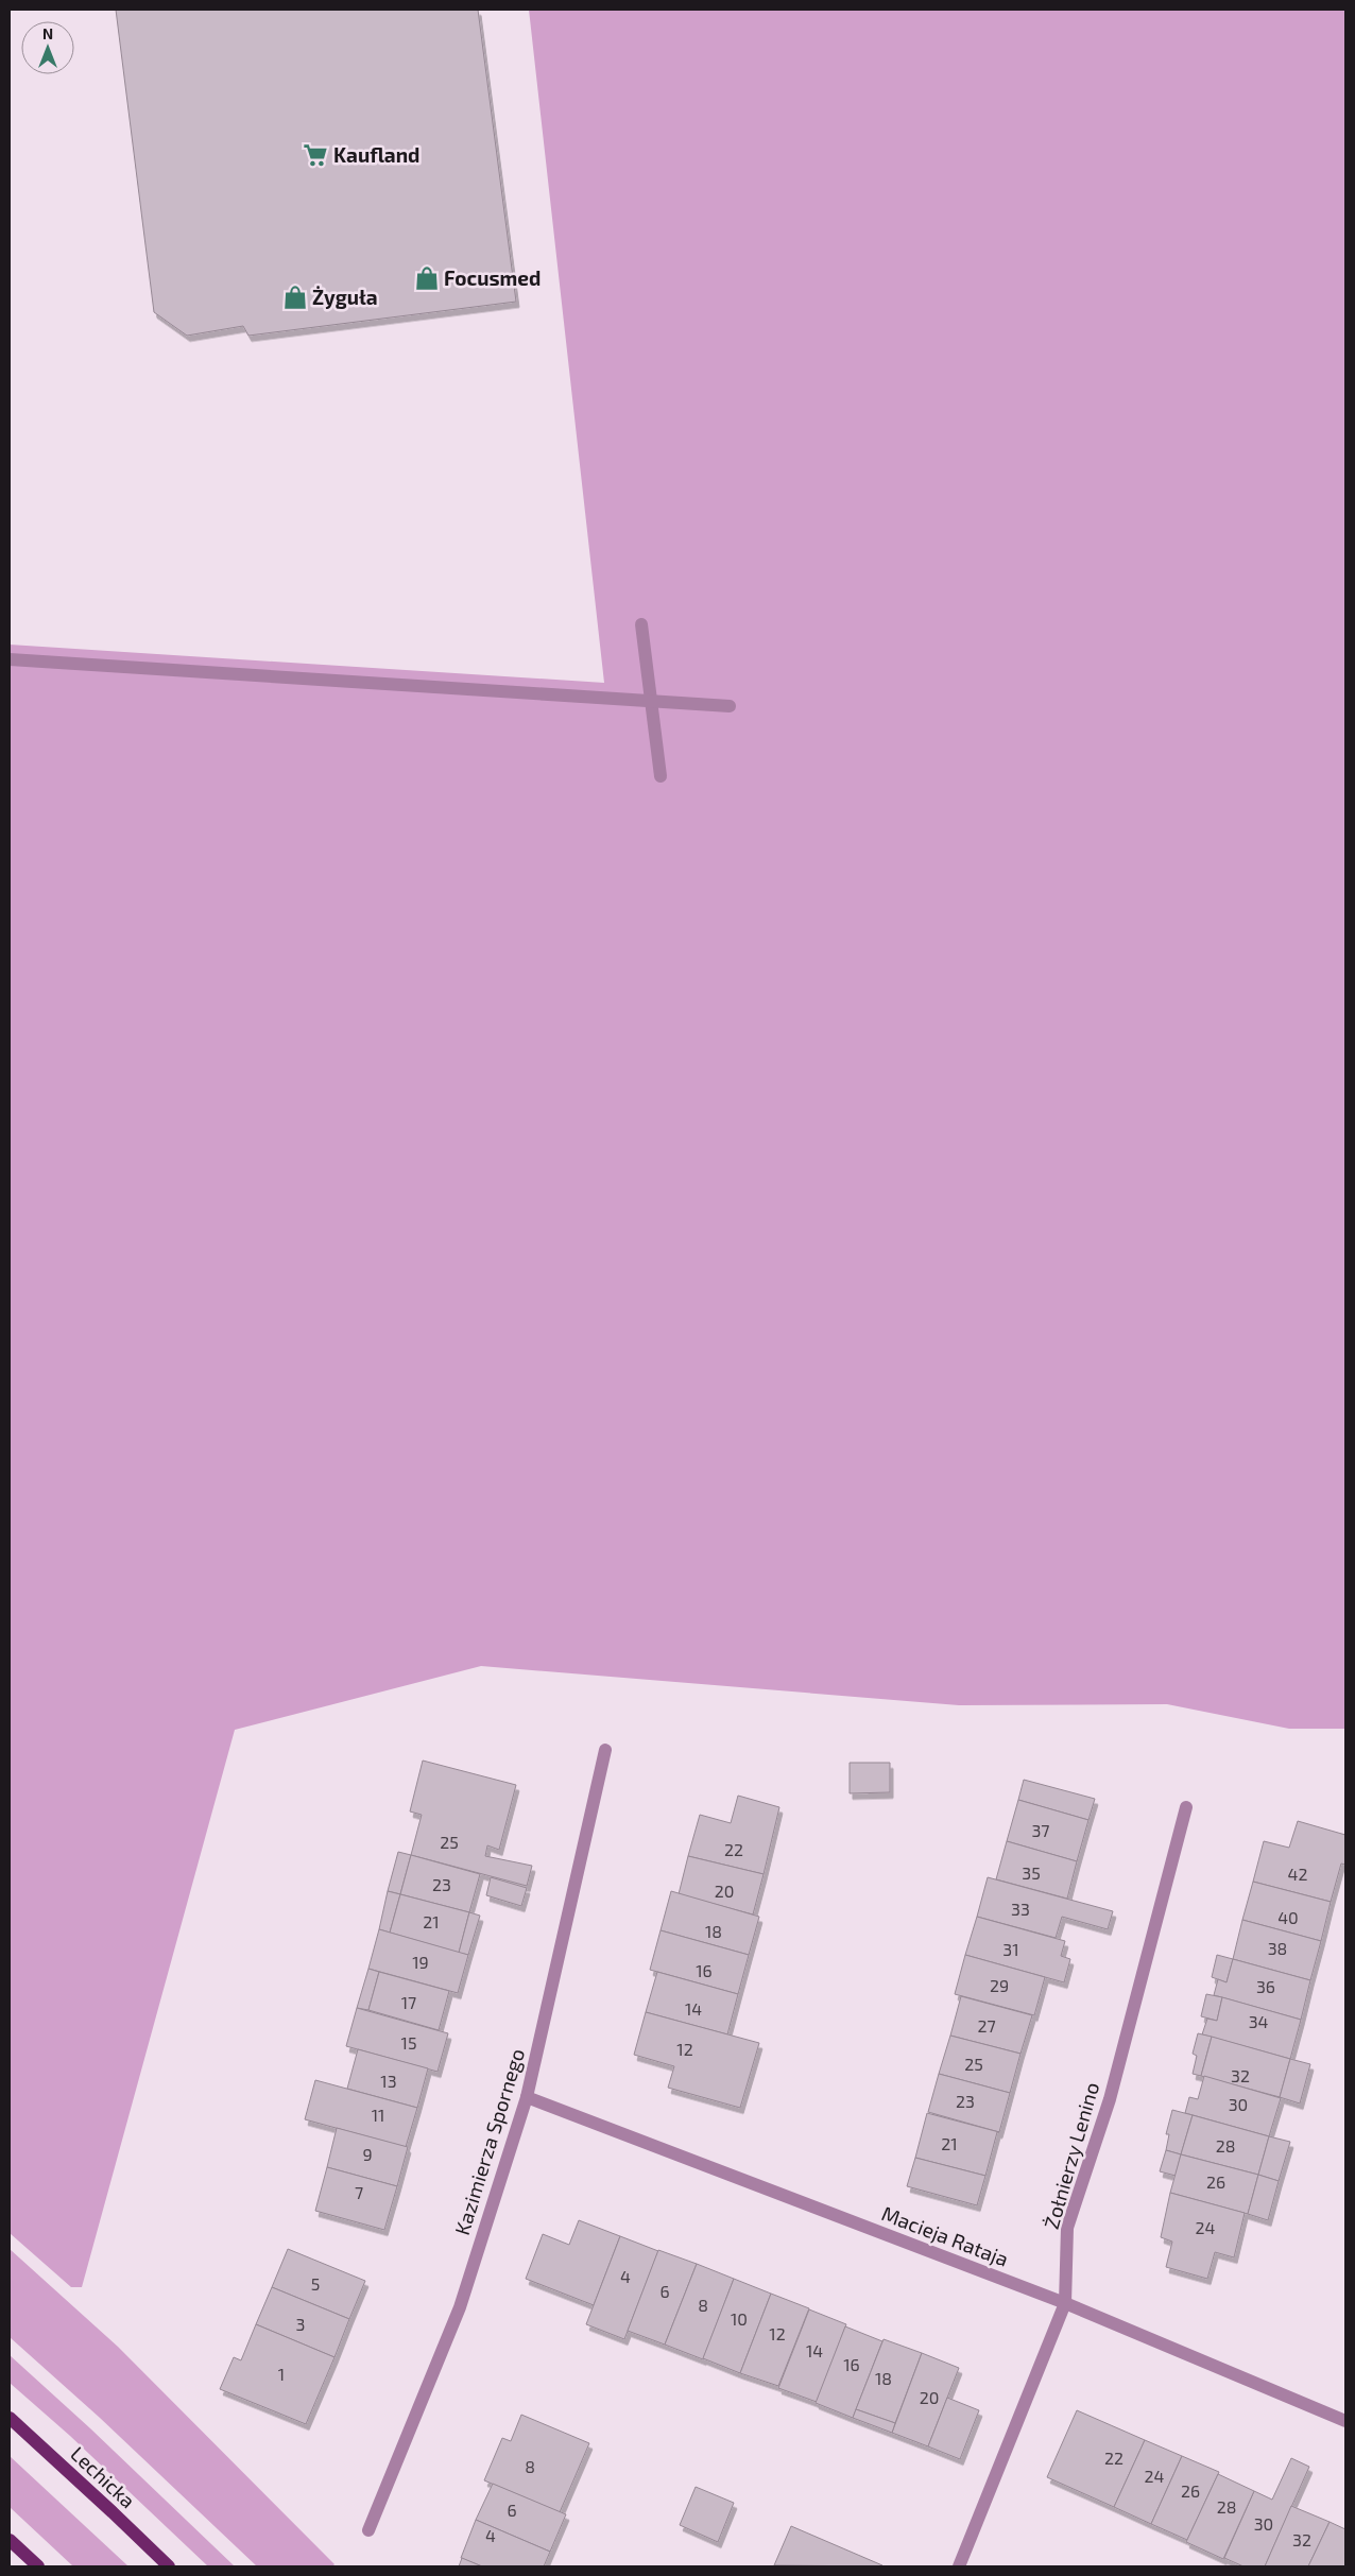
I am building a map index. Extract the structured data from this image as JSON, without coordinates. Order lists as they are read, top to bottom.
{
  "streets": {
    "main road": ["Lechicka"],
    "street": ["Kazimierza Spornego", "Żołnierzy Lenino", "Macieja Rataja"]
  },
  "crossings": [
    ["Kazimierza Spornego", "Macieja Rataja"],
    ["Żołnierzy Lenino", "Macieja Rataja"]
  ],
  "places": {
    "supermarket": ["Kaufland"],
    "shop": ["Focusmed", "Żyguła"]
  },
  "house_numbers": [
    "37",
    "25",
    "22",
    "35",
    "42",
    "23",
    "20",
    "33",
    "40",
    "21",
    "18",
    "38",
    "31",
    "19",
    "16",
    "29",
    "36",
    "17",
    "14",
    "34",
    "27",
    "15",
    "12",
    "25",
    "32",
    "13",
    "23",
    "30",
    "11",
    "21",
    "28",
    "9",
    "26",
    "7",
    "24",
    "4",
    "5",
    "6",
    "8",
    "10",
    "3",
    "12",
    "14",
    "16",
    "1",
    "18",
    "20",
    "22",
    "8",
    "24",
    "26",
    "28",
    "6",
    "30",
    "4",
    "32"
  ],
  "north": "top"
}
